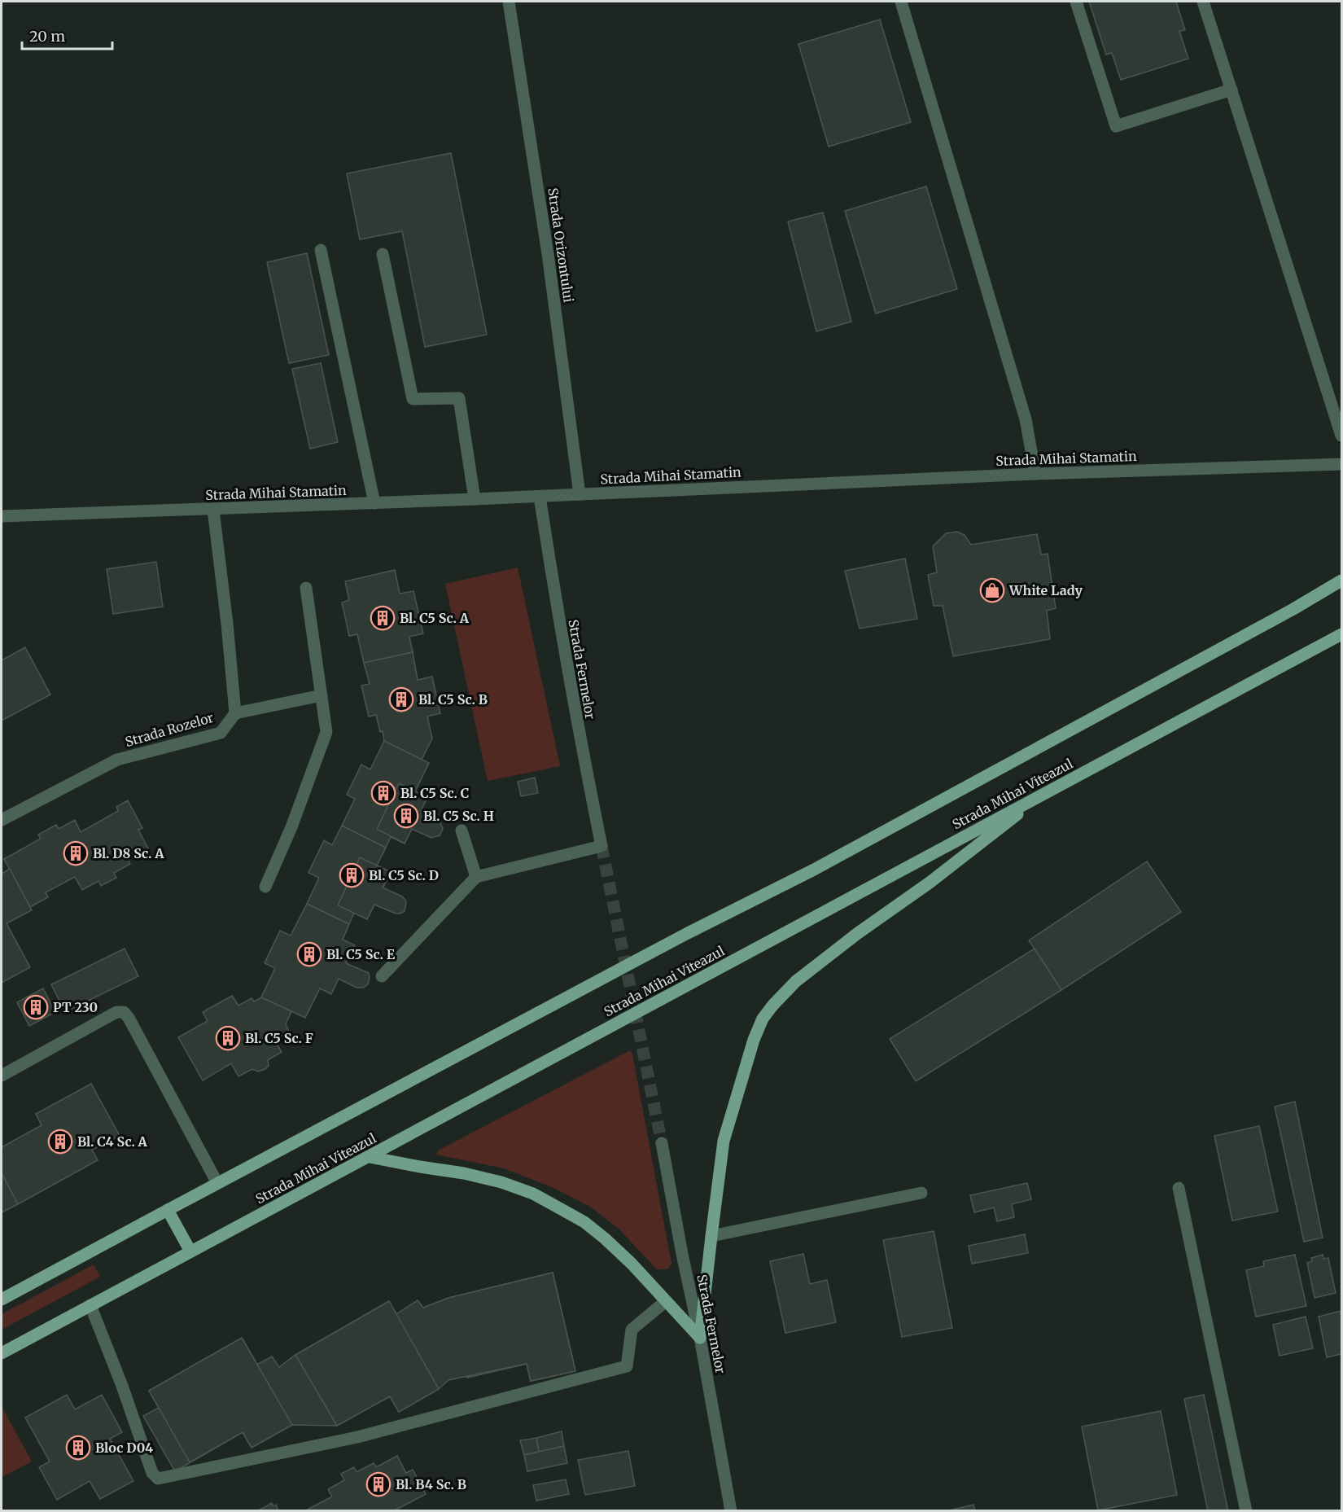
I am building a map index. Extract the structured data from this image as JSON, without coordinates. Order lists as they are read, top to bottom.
{
  "streets": {
    "main road": ["Strada Mihai Viteazul"],
    "street": [
      "Strada Orizontului",
      "Strada Mihai Stamatin",
      "Strada Fermelor",
      "Strada Rozelor"
    ]
  },
  "crossings": [
    ["Strada Orizontului", "Strada Mihai Stamatin"],
    ["Strada Mihai Stamatin", "Strada Fermelor"]
  ],
  "places": {
    "shop": ["White Lady"],
    "building": [
      "Bl. C5 Sc. A",
      "Bl. C5 Sc. B",
      "Bl. C5 Sc. C",
      "Bl. C5 Sc. H",
      "Bl. D8 Sc. A",
      "Bl. C5 Sc. D",
      "Bl. C5 Sc. E",
      "PT 230",
      "Bl. C5 Sc. F",
      "Bl. C4 Sc. A",
      "Bloc D04",
      "Bl. B4 Sc. B"
    ]
  },
  "scale_bar": "20 m"
}
